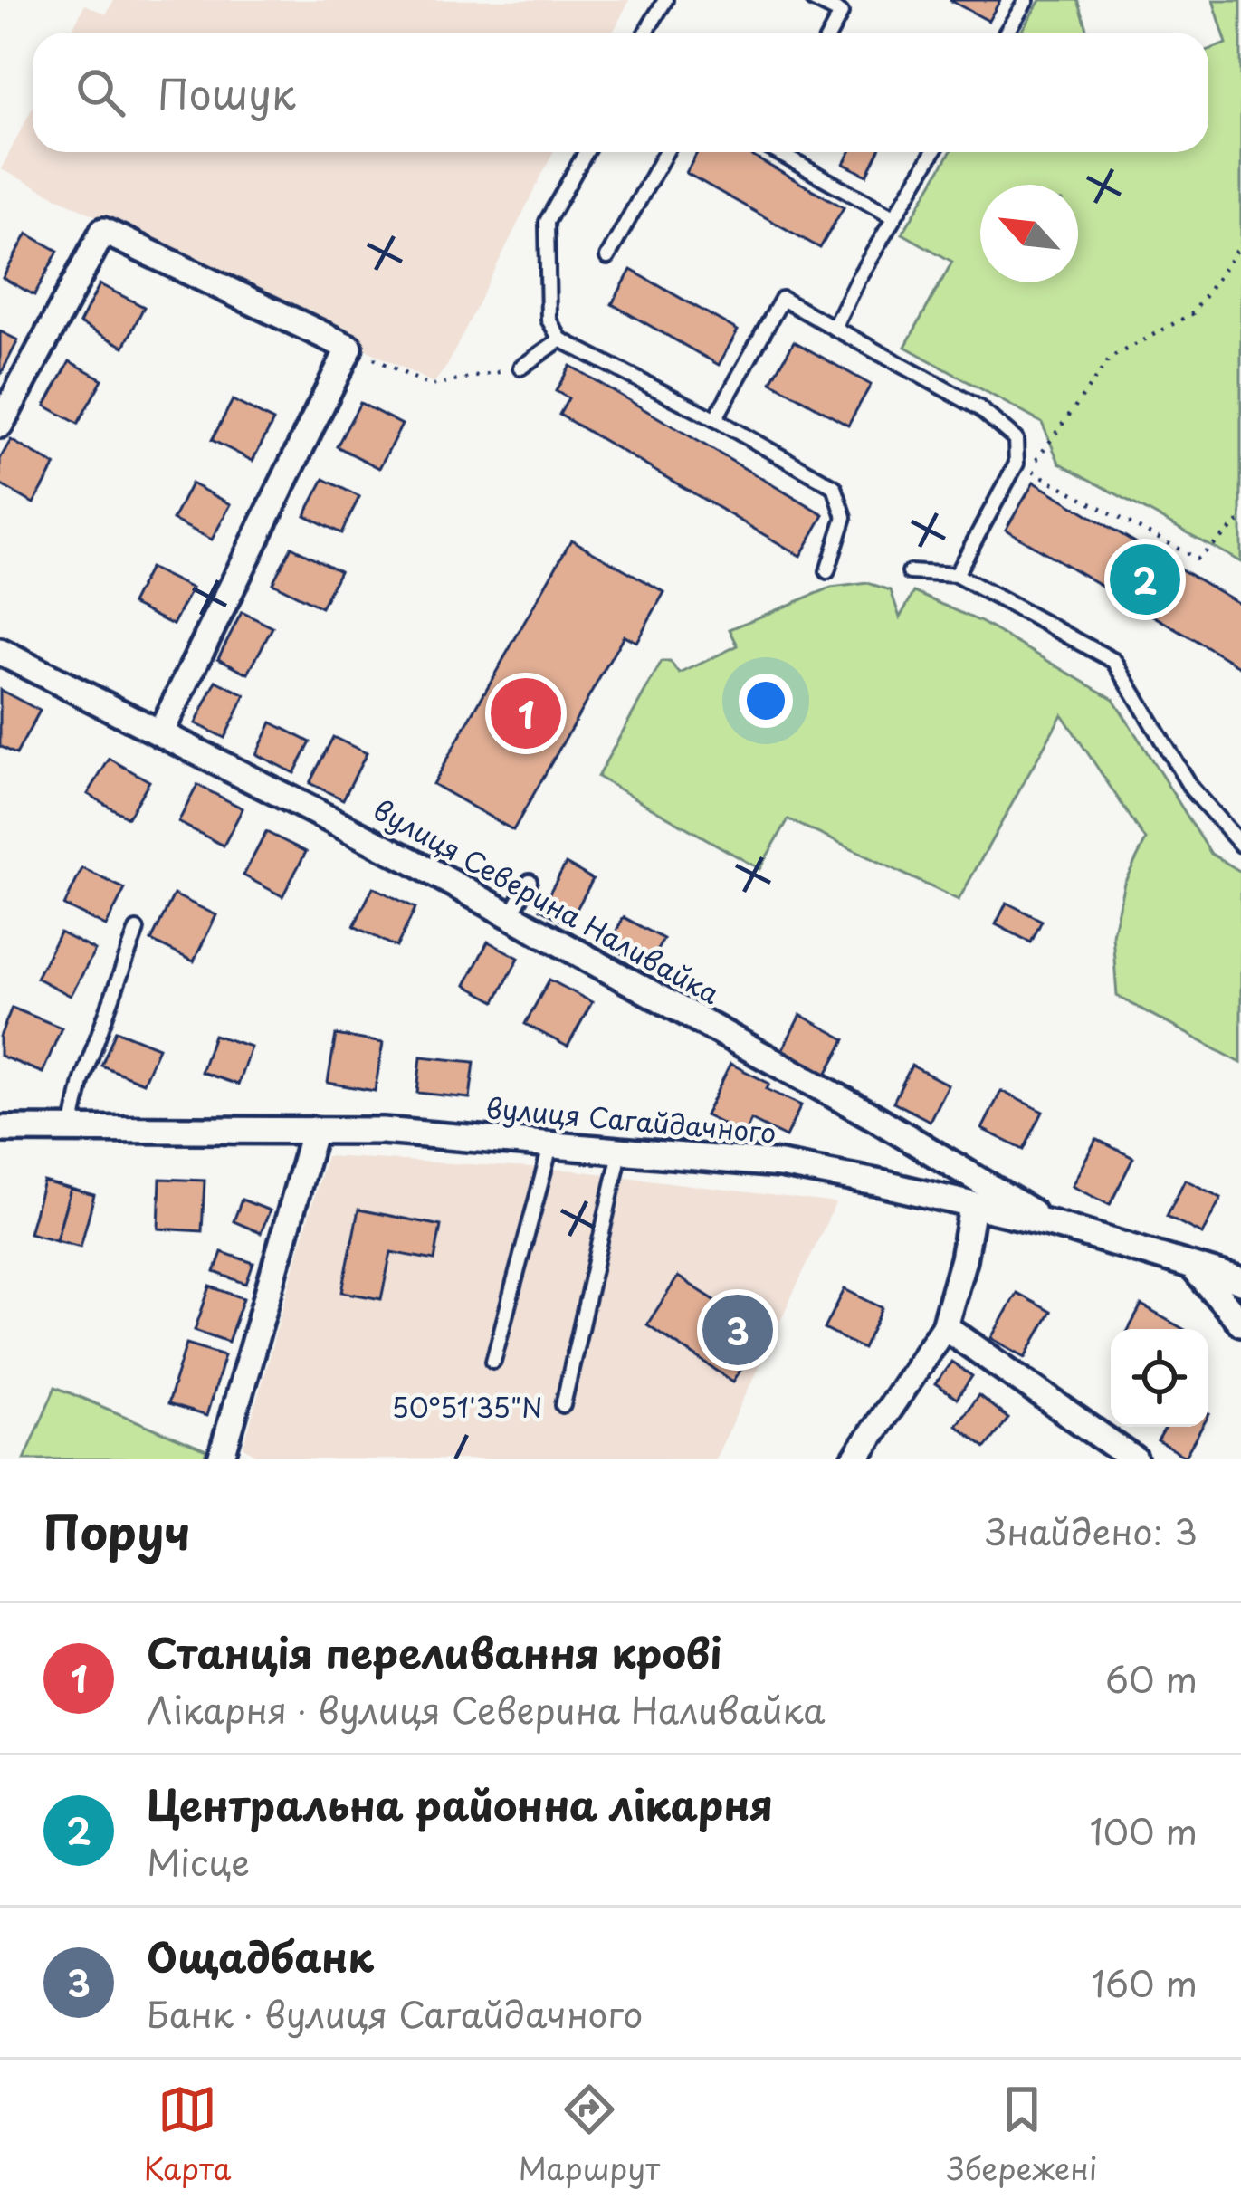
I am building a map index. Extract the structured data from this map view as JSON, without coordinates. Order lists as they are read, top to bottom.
{
  "streets": {
    "street": ["вулиця Северина Наливайка", "вулиця Сагайдачного"]
  },
  "crossings": [
    ["вулиця Северина Наливайка", "вулиця Сагайдачного"]
  ],
  "north": "top left",
  "page": {
    "search": "Пошук",
    "pins": ["2", "1", "3"],
    "heading": ["Поруч", "Знайдено: 3"],
    "list": [
      {
        "mark": "1",
        "name": "Станція переливання крові",
        "note": "Лікарня · вулиця Северина Наливайка",
        "value": "60 m"
      },
      {
        "mark": "2",
        "name": "Центральна районна лікарня",
        "note": "Місце",
        "value": "100 m"
      },
      {
        "mark": "3",
        "name": "Ощадбанк",
        "note": "Банк · вулиця Сагайдачного",
        "value": "160 m"
      }
    ],
    "nav": ["Карта", "Маршрут", "Збережені"]
  },
  "coordinates": ["50°51'35\"N"]
}
